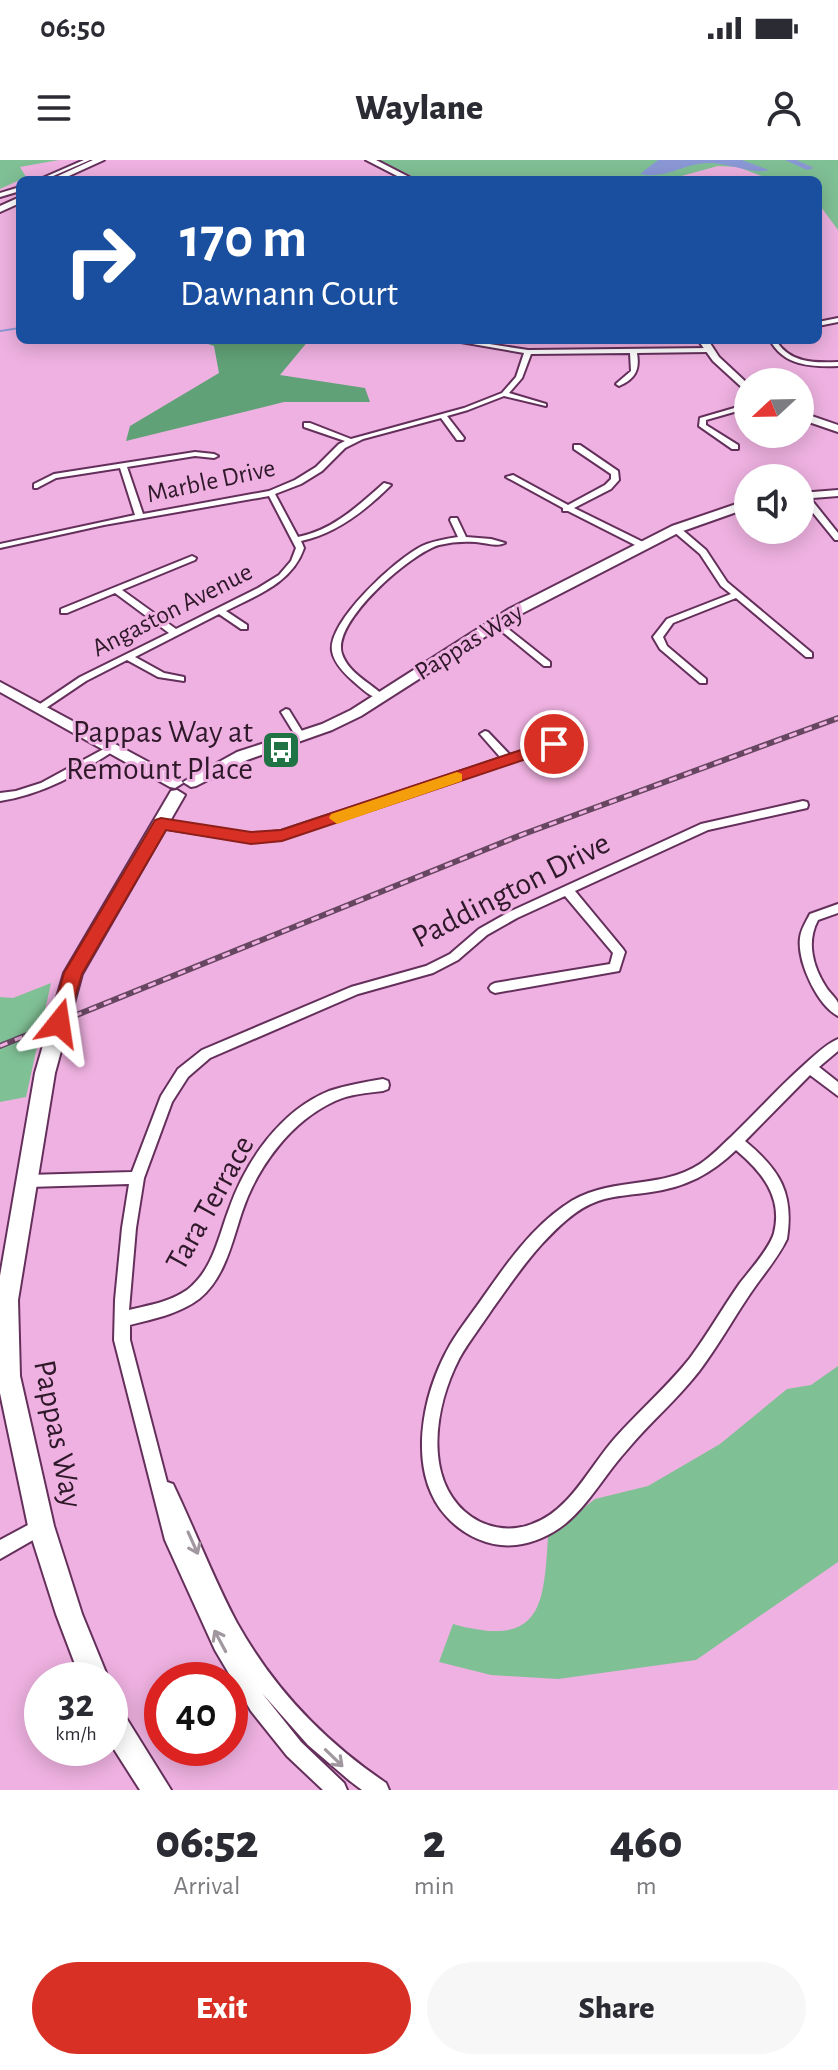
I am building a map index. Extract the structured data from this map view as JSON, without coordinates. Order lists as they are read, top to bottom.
{
  "streets": {
    "street": [
      "Marble Drive",
      "Angaston Avenue",
      "Pappas Way",
      "Paddington Drive",
      "Tara Terrace"
    ]
  },
  "crossings": [
    ["Paddington Drive", "Tara Terrace"]
  ],
  "places": {
    "bus stop": ["Pappas Way at Remount Place"]
  },
  "north": "left",
  "page": {
    "status": "06:50",
    "header": "Waylane",
    "turn": ["170 m", "Dawnann Court"],
    "speed": "32 km/h",
    "limit": "40",
    "eta": [
      "06:52",
      "Arrival",
      "2",
      "min",
      "460",
      "m"
    ],
    "buttons": ["Exit", "Share"]
  }
}
